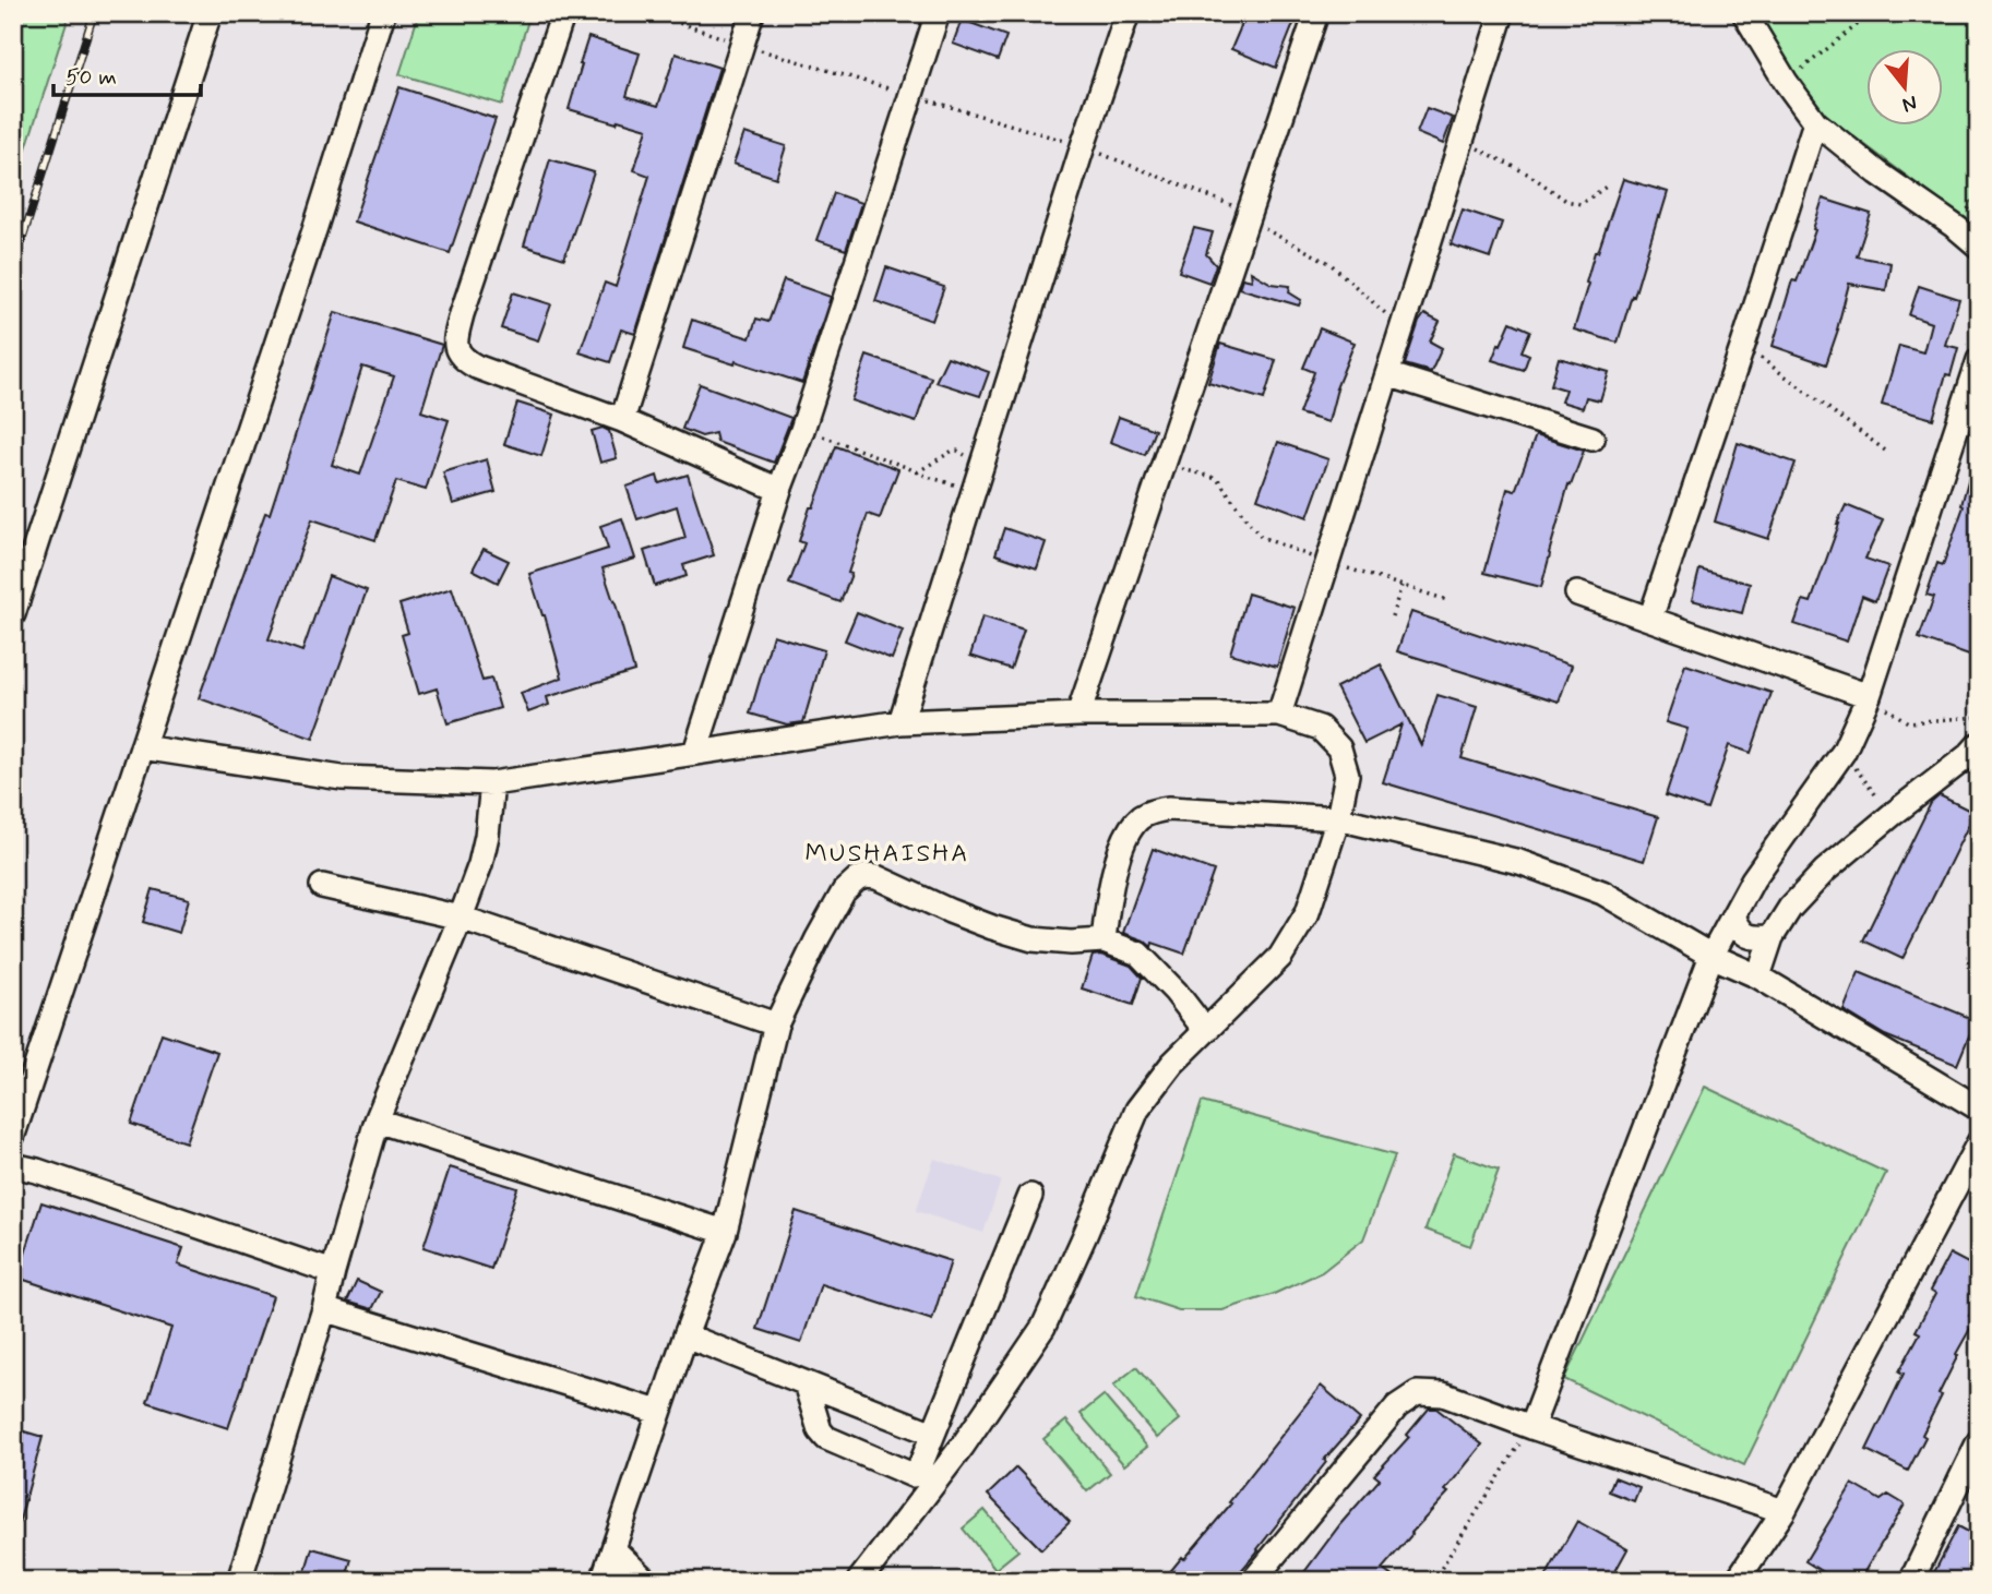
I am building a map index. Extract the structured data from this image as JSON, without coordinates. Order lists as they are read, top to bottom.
{
  "districts": ["MUSHAISHA"],
  "scale_bar": "50 m",
  "north": "bottom"
}
